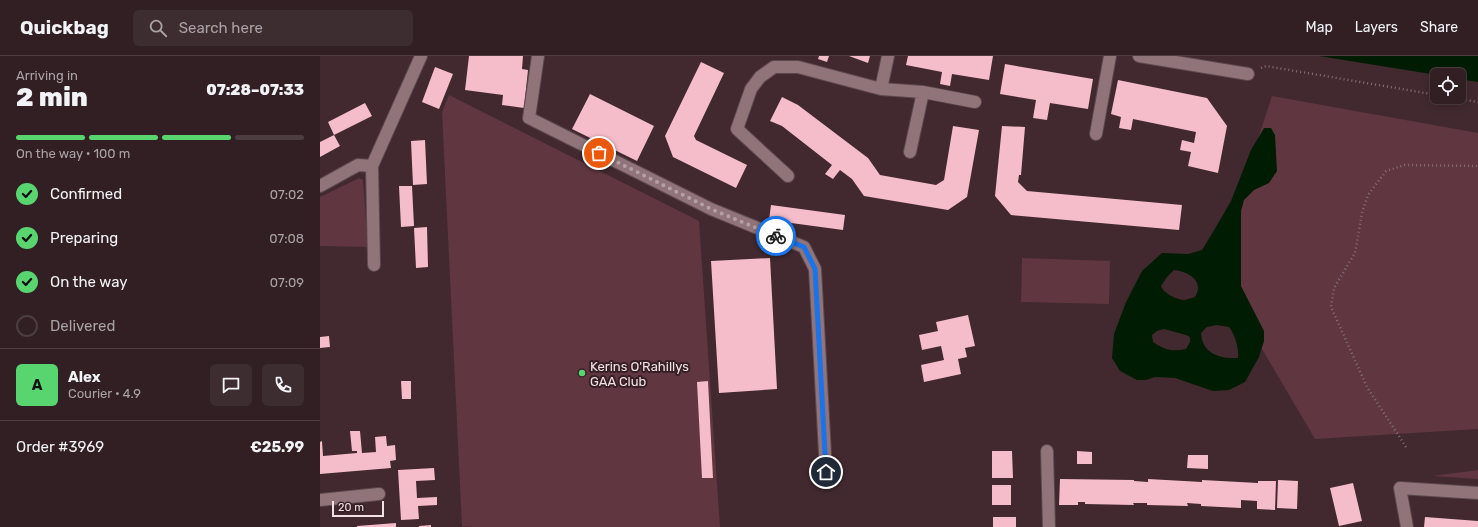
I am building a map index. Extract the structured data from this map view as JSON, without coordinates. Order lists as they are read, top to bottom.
{
  "places": ["Kerins O'Rahillys GAA Club"],
  "scale_bar": "20 m",
  "page": {
    "header": "Quickbag",
    "search": "Search here",
    "nav": ["Map", "Layers", "Share"],
    "heading": ["2 min", "Arriving in", "07:28–07:33"],
    "panel": [
      "Alex",
      "Courier · 4.9",
      "Order #3969",
      "€25.99"
    ],
    "bar": "On the way · 100 m",
    "list": [
      ["Confirmed", "07:02"],
      ["Preparing", "07:08"],
      ["On the way", "07:09"],
      "Delivered"
    ],
    "round": "A",
    "scale": "20 m"
  }
}
